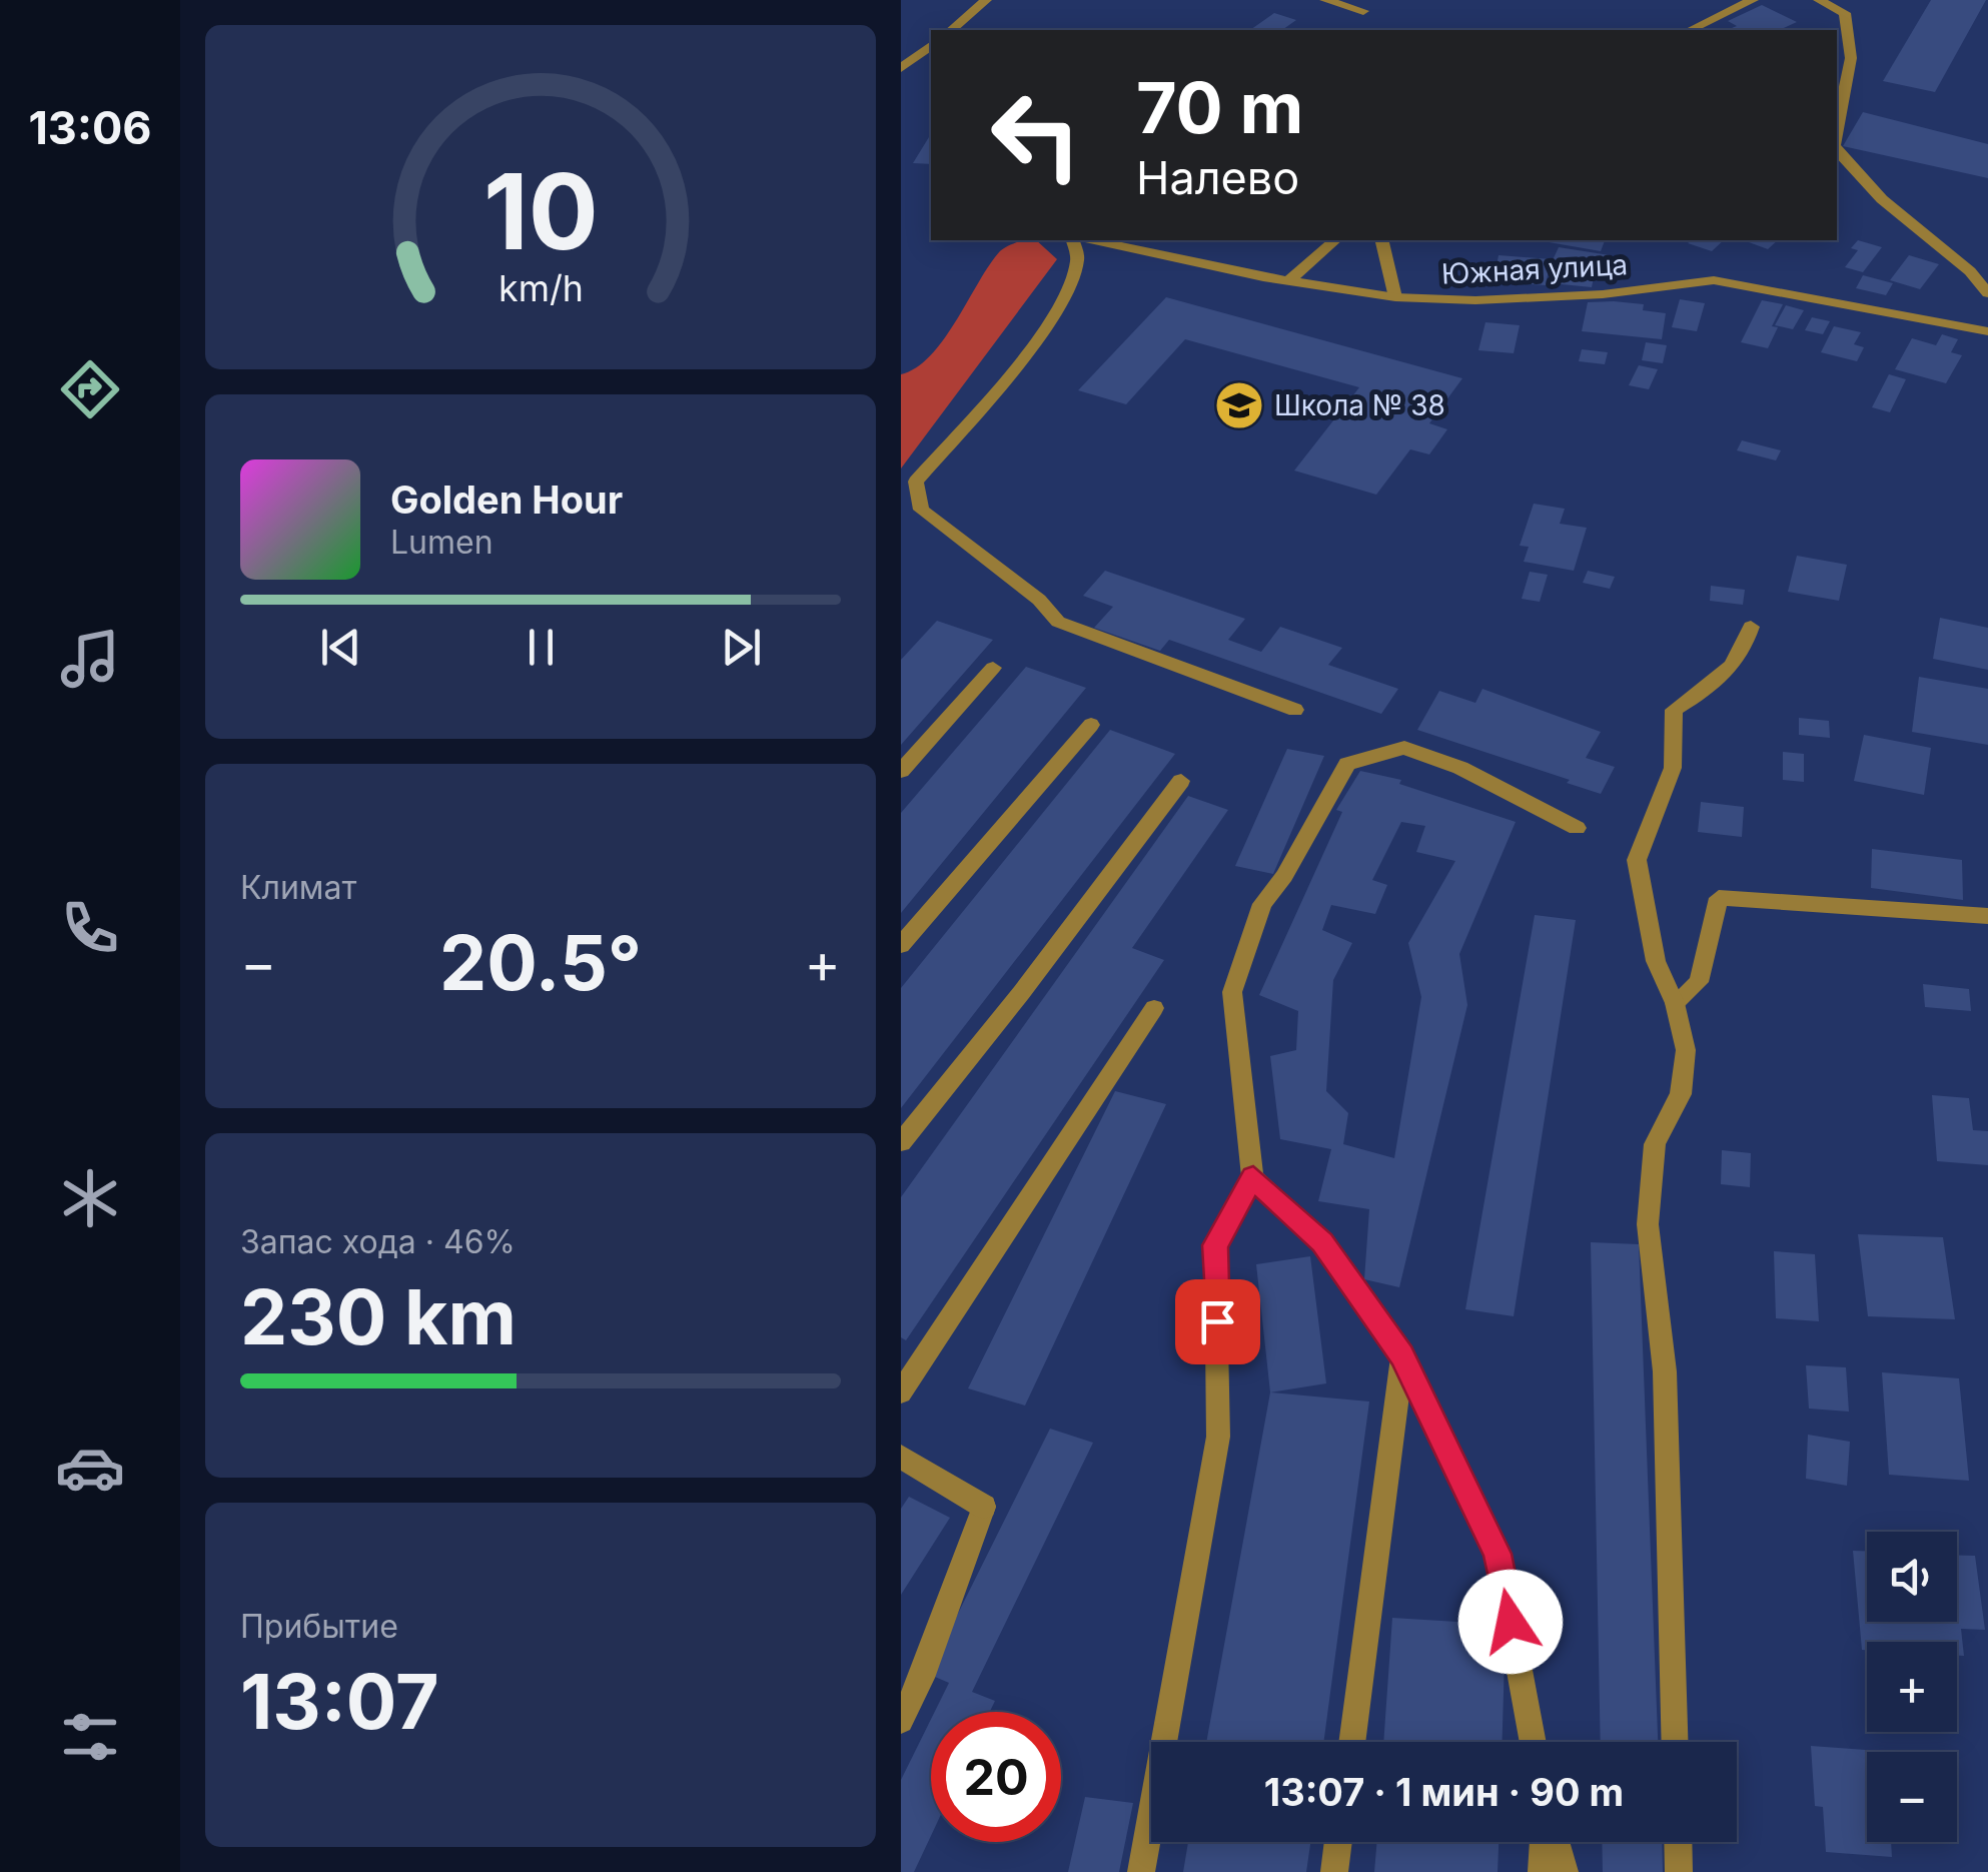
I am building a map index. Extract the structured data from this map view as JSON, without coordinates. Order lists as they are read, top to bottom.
{
  "streets": {
    "street": ["Южная улица"]
  },
  "places": {
    "school or university": ["Школа № 38"]
  },
  "page": {
    "tabs": "13:06",
    "turn": ["70 m", "Налево"],
    "song": ["Golden Hour", "Lumen"],
    "tile": [
      "Климат",
      ["Запас хода · 46%", "230 km"],
      ["Прибытие", "13:07"]
    ],
    "heat": ["−", "20.5°", "+"],
    "map_buttons": ["+", "−"],
    "limit": "20",
    "trip": "13:07 · 1 мин · 90 m",
    "gauge": ["10", "km/h"]
  }
}
